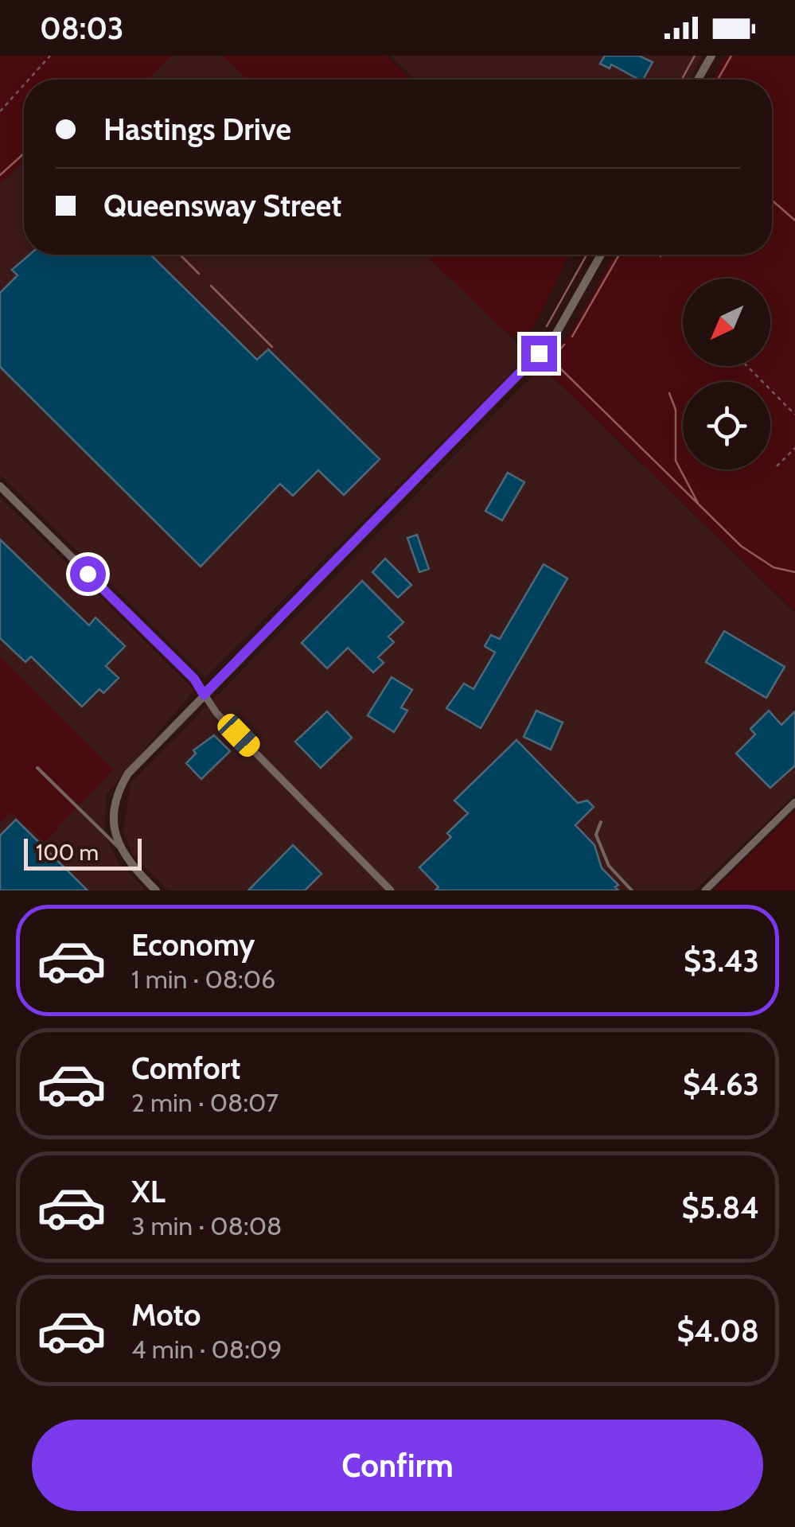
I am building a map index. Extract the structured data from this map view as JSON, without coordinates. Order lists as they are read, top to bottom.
{
  "scale_bar": "100 m",
  "north": "bottom left",
  "page": {
    "status": "08:03",
    "banner": ["Hastings Drive", "Queensway Street"],
    "scale": "100 m",
    "list": [
      {
        "name": "Economy",
        "note": "1 min · 08:06",
        "value": "$3.43"
      },
      {
        "name": "Comfort",
        "note": "2 min · 08:07",
        "value": "$4.63"
      },
      {
        "name": "XL",
        "note": "3 min · 08:08",
        "value": "$5.84"
      },
      {
        "name": "Moto",
        "note": "4 min · 08:09",
        "value": "$4.08"
      }
    ],
    "buttons": "Confirm"
  }
}
